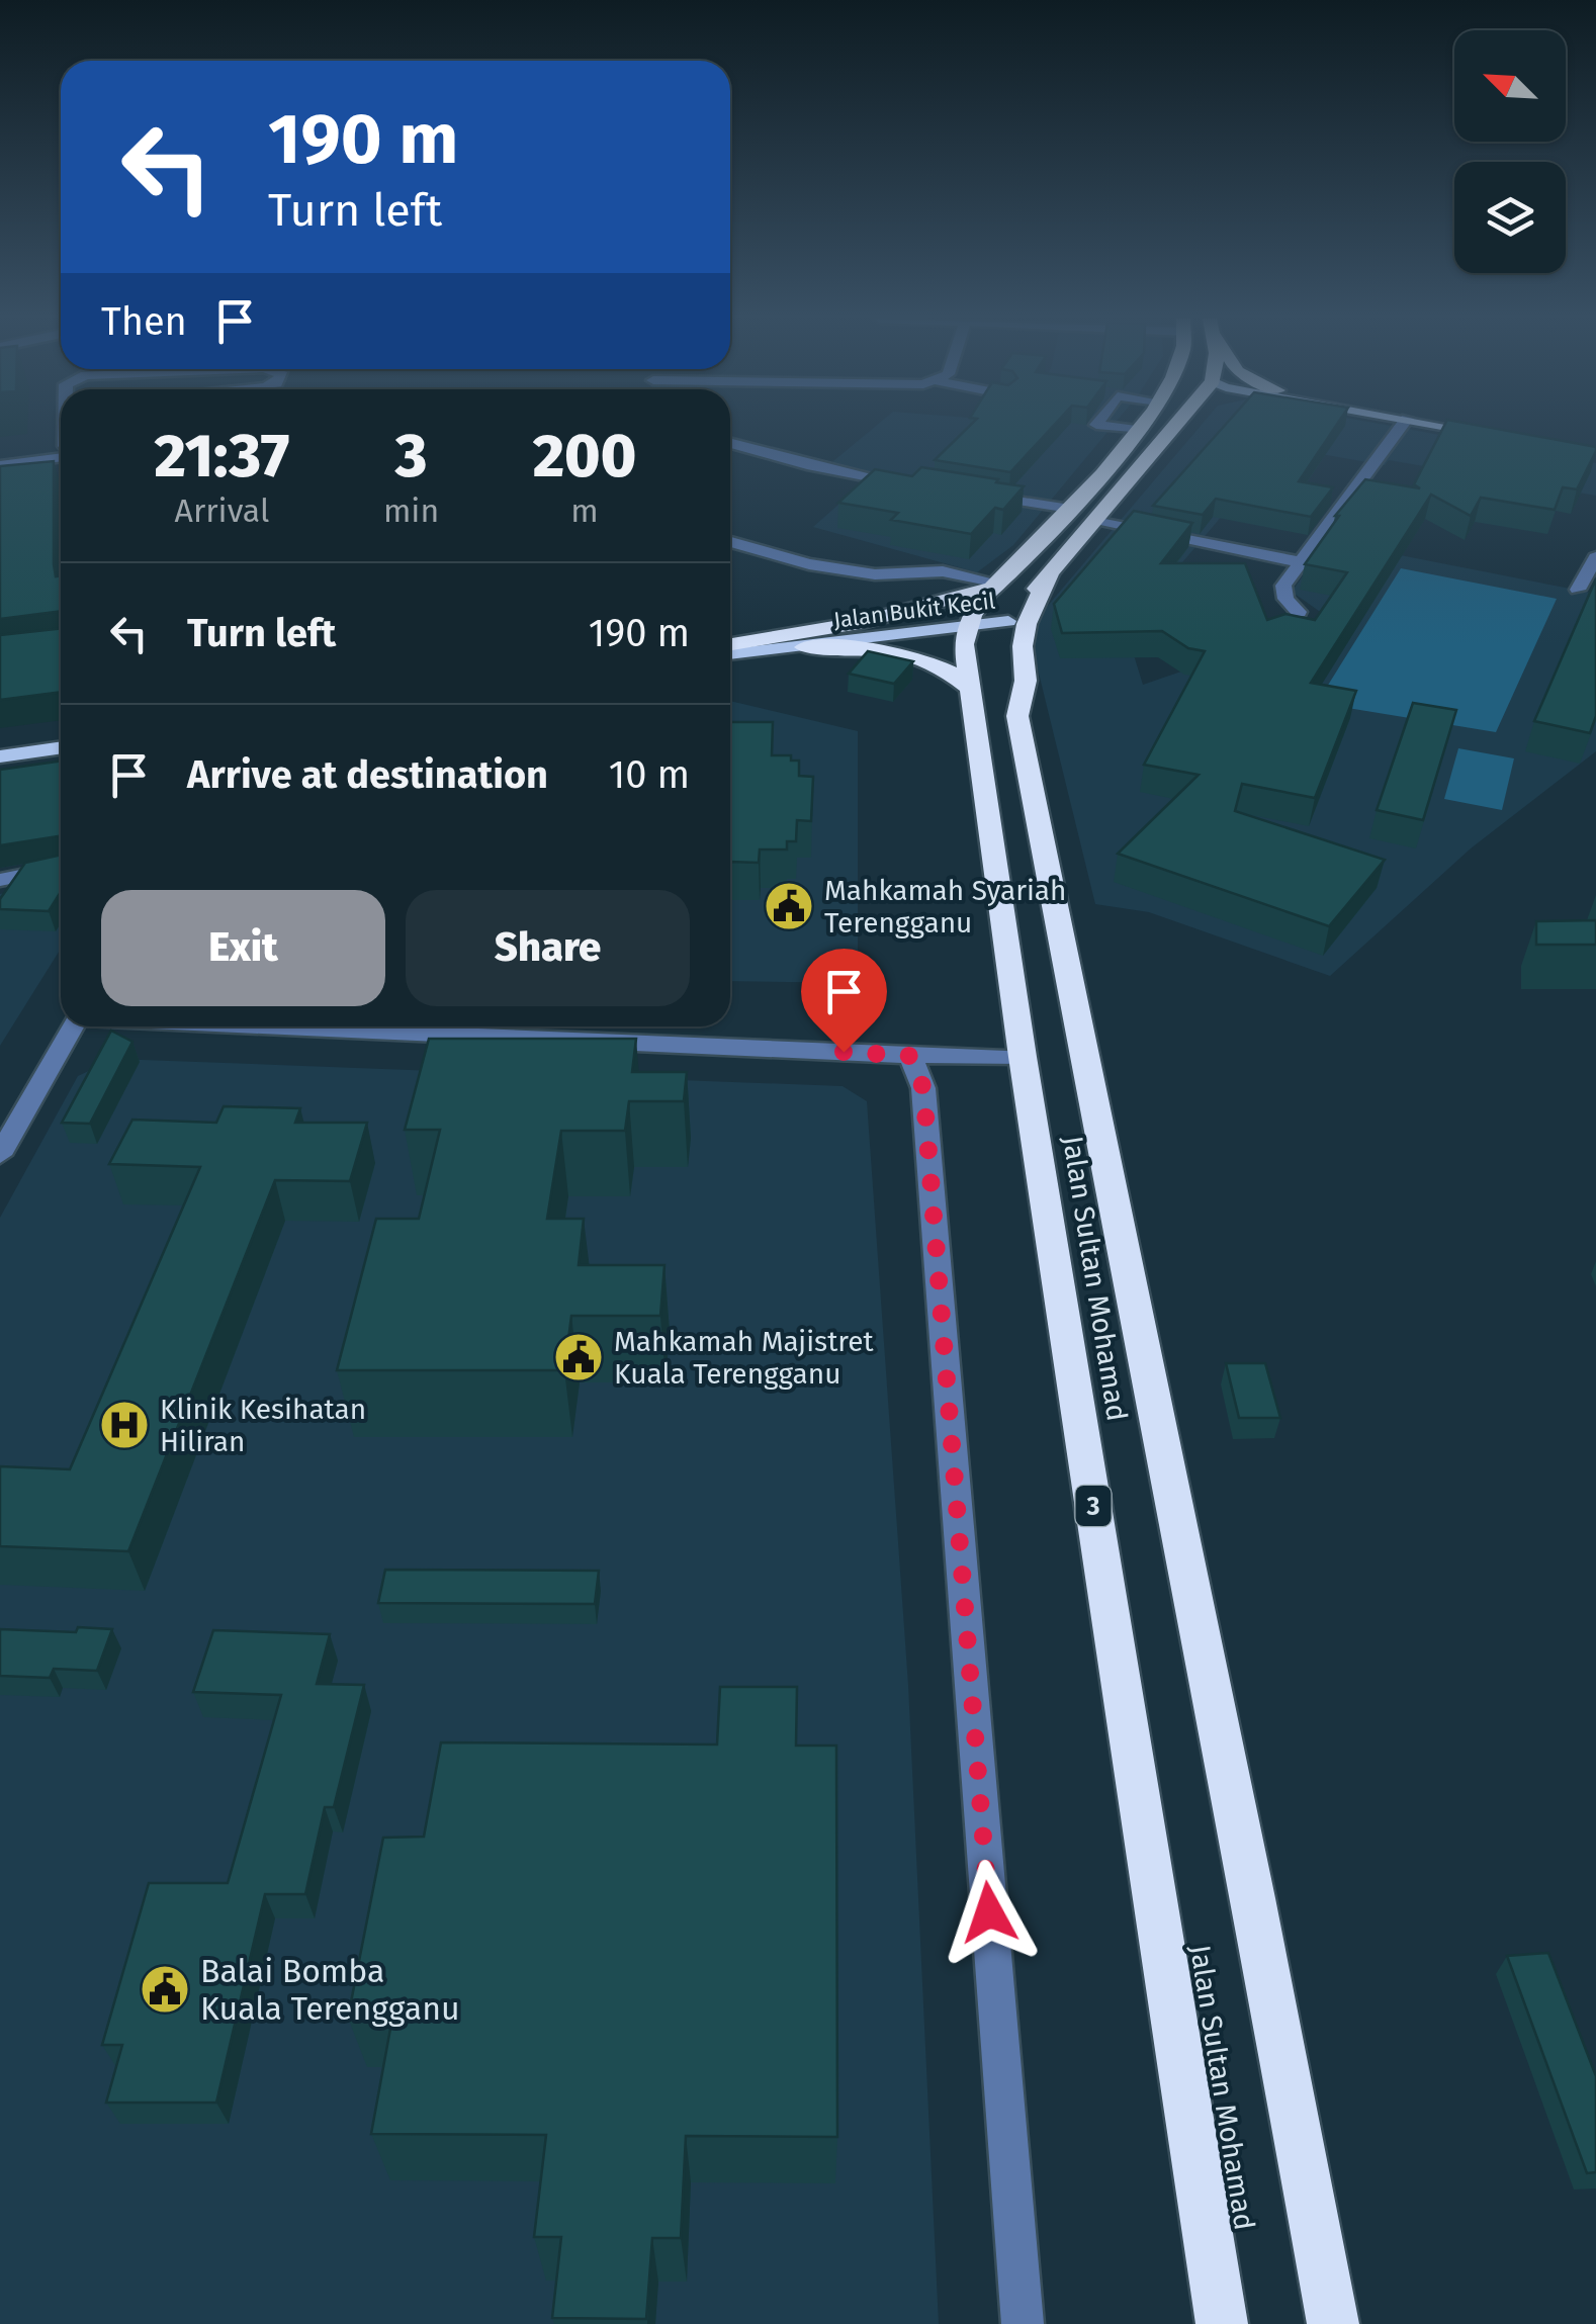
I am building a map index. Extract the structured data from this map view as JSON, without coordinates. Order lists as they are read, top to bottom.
{
  "streets": {
    "highway": ["Jalan Sultan Mohamad", "3"],
    "main road": ["Jalan Bukit Kecil"]
  },
  "crossings": [
    ["Jalan Bukit Kecil", "Jalan Sultan Mohamad"]
  ],
  "places": {
    "public building": ["Mahkamah Syariah Terengganu", "Mahkamah Majistret Kuala Terengganu", "Balai Bomba Kuala Terengganu"],
    "hospital": ["Klinik Kesihatan Hiliran"]
  },
  "north": "top left",
  "page": {
    "turn": ["190 m", "Turn left"],
    "then": "Then",
    "eta": [
      "21:37",
      "Arrival",
      "3",
      "min",
      "200",
      "m"
    ],
    "list": [
      {
        "name": "Turn left",
        "value": "190 m"
      },
      {
        "name": "Arrive at destination",
        "value": "10 m"
      }
    ],
    "buttons": ["Exit", "Share"]
  }
}
